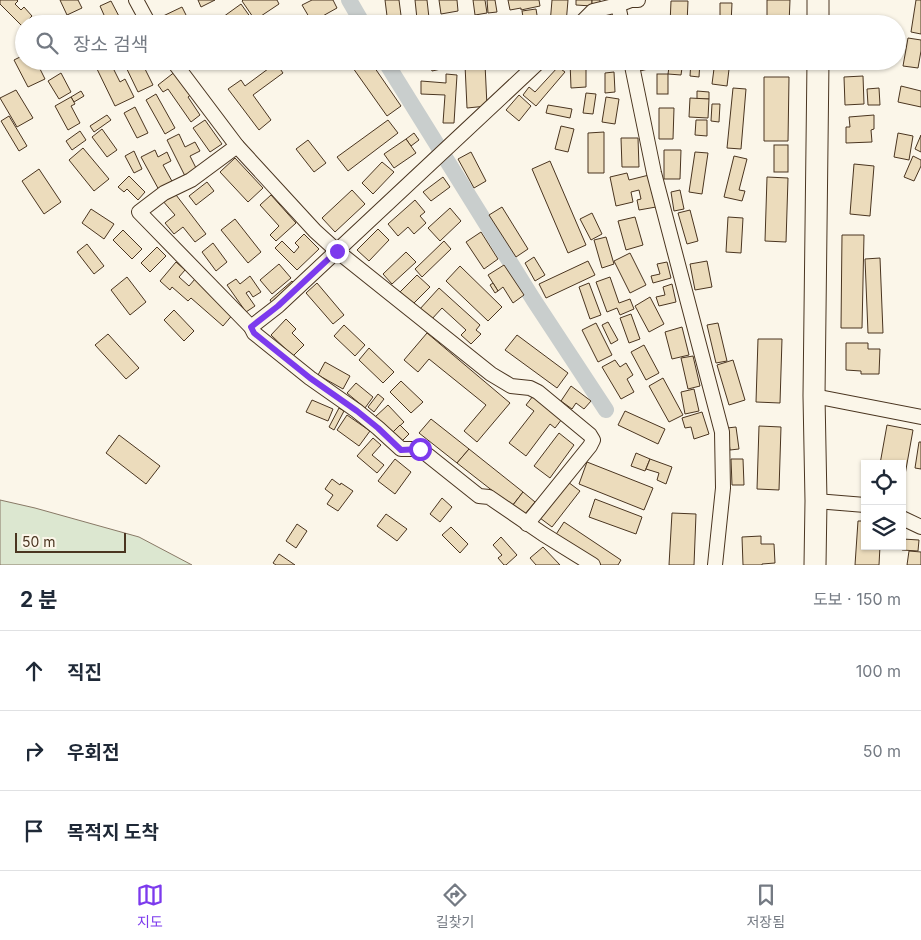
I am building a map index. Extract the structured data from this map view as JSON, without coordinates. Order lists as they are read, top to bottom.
{
  "scale_bar": "50 m",
  "page": {
    "search": "장소 검색",
    "scale": "50 m",
    "heading": ["2 분", "도보 · 150 m"],
    "list": [
      ["직진", "100 m"],
      ["우회전", "50 m"],
      "목적지 도착"
    ],
    "nav": ["지도", "길찾기", "저장됨"]
  }
}
